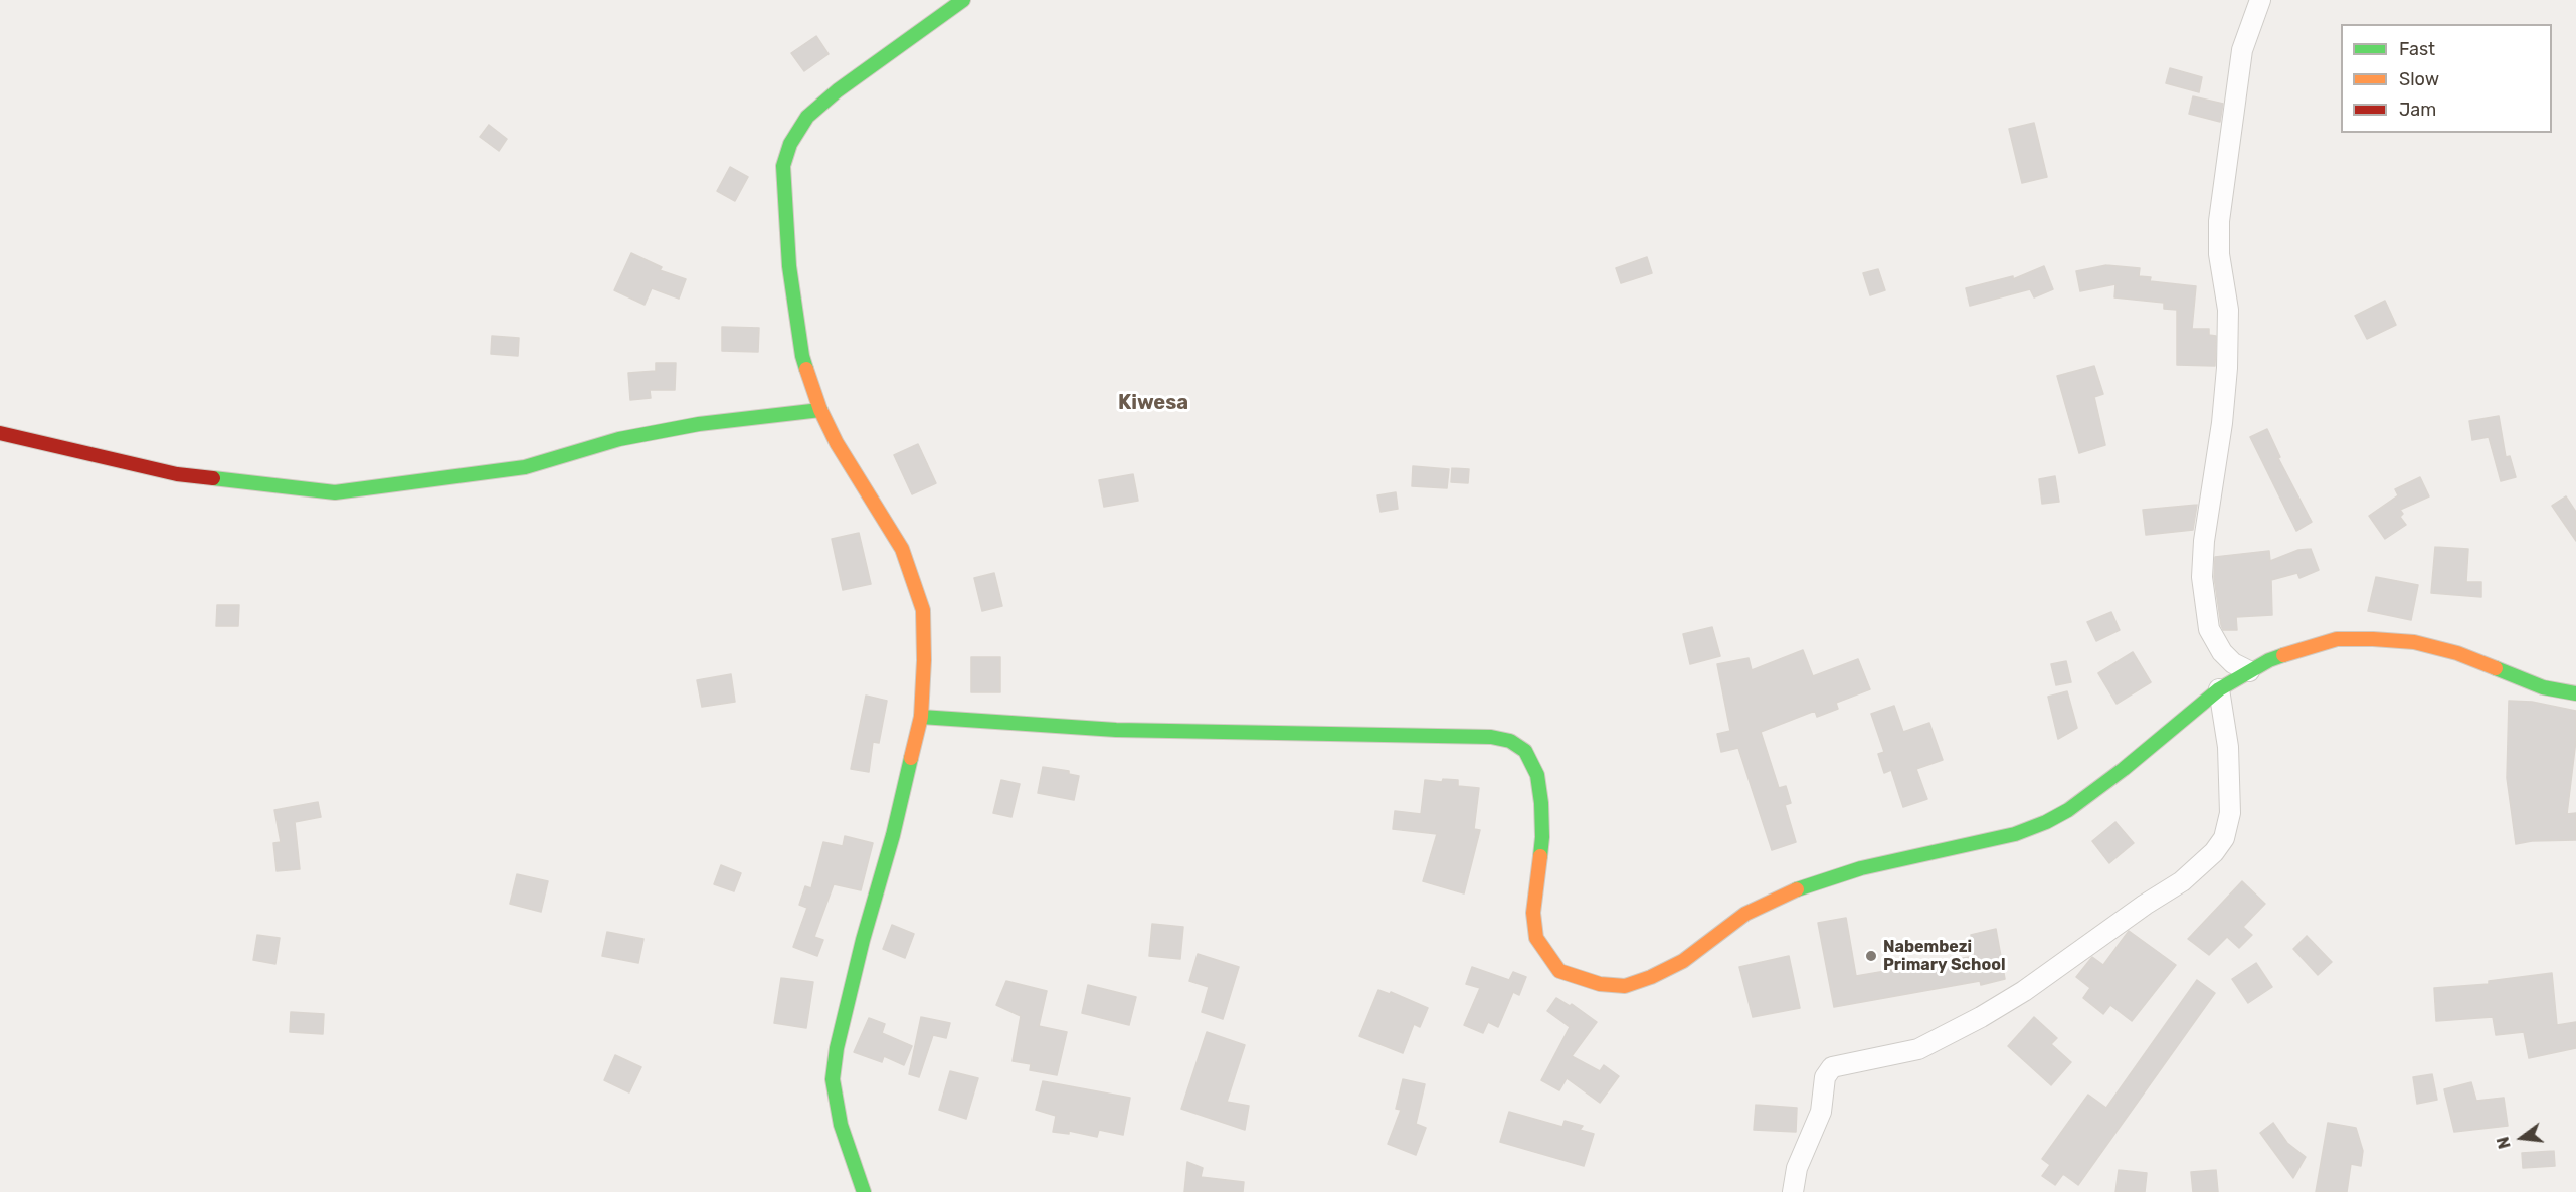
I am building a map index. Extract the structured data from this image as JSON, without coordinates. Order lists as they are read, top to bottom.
{
  "districts": ["Kiwesa"],
  "places": ["Nabembezi Primary School"],
  "legend": ["Fast", "Slow", "Jam"],
  "north": "left"
}
